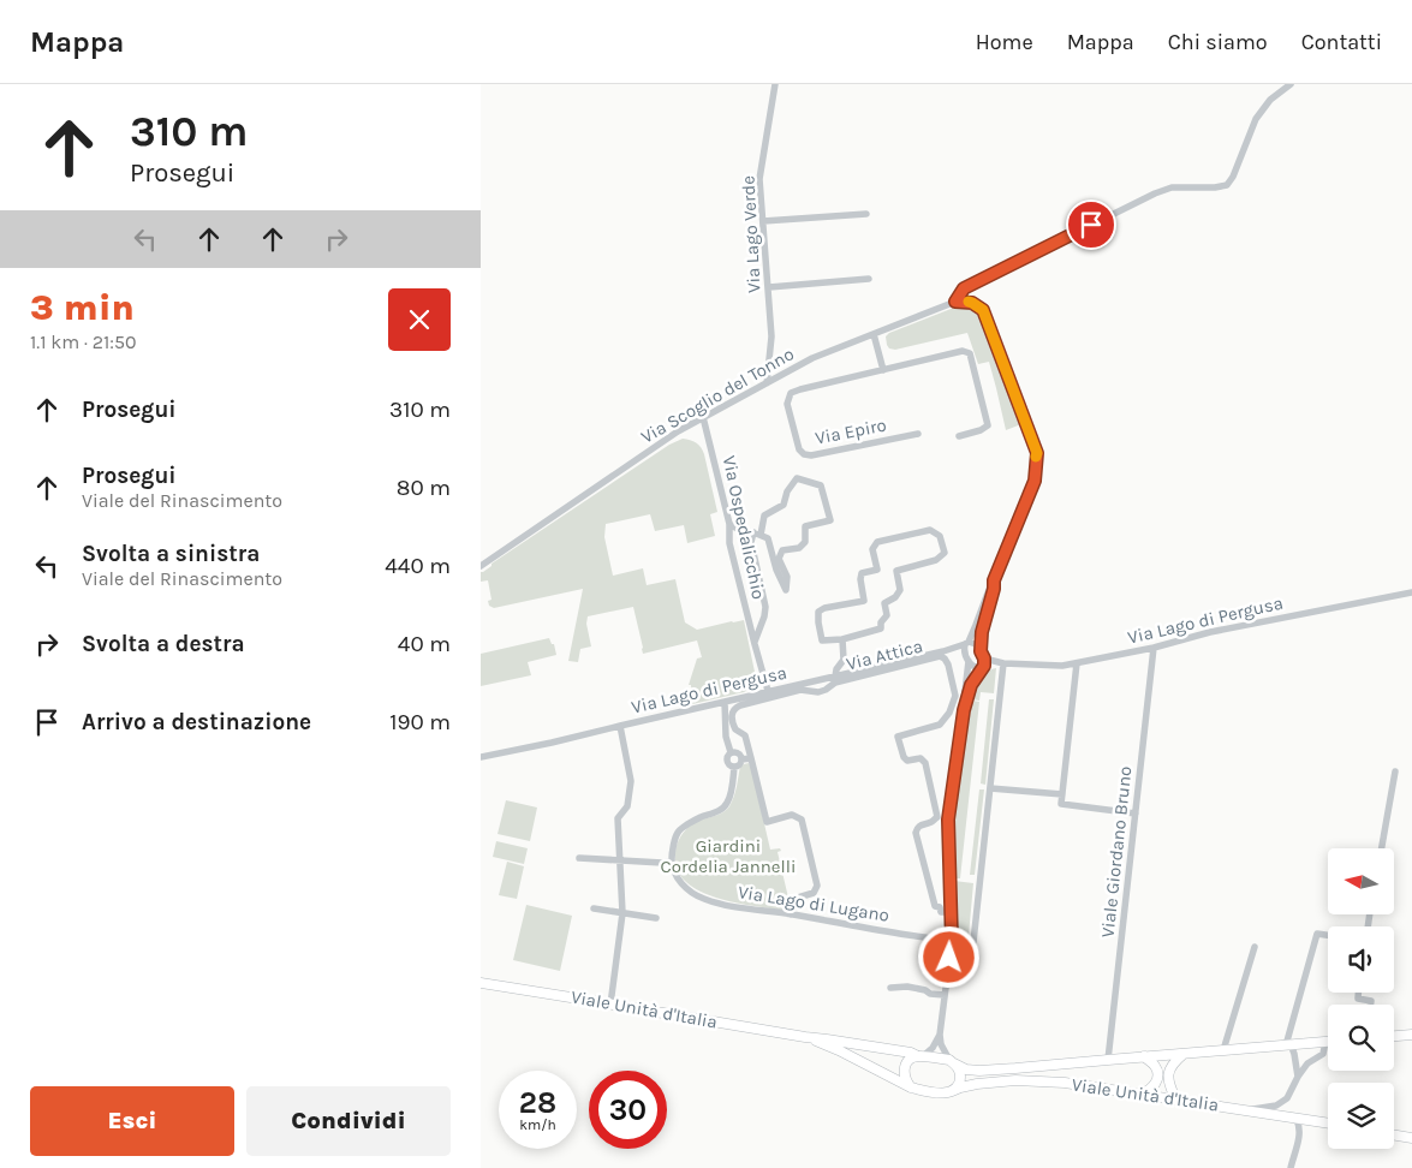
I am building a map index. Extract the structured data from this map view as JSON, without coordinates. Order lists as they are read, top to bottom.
{
  "streets": {
    "main road": ["Viale Unità d'Italia"],
    "street": [
      "Via Lago Verde",
      "Via Scoglio del Tonno",
      "Via Epiro",
      "Via Ospedalicchio",
      "Via Lago di Pergusa",
      "Via Attica",
      "Viale Giordano Bruno",
      "Via Lago di Lugano"
    ]
  },
  "crossings": [
    ["Via Lago Verde", "Via Scoglio del Tonno"],
    ["Via Scoglio del Tonno", "Via Ospedalicchio"],
    ["Via Ospedalicchio", "Via Lago di Pergusa"],
    ["Via Lago di Pergusa", "Viale Giordano Bruno"],
    ["Via Attica", "Via Lago di Lugano"],
    ["Viale Giordano Bruno", "Viale Unità d'Italia"]
  ],
  "parks": ["Giardini Cordelia Jannelli"],
  "north": "left",
  "page": {
    "header": "Mappa",
    "nav": [
      "Home",
      "Mappa",
      "Chi siamo",
      "Contatti"
    ],
    "turn": ["310 m", "Prosegui"],
    "heading": ["3 min", "1.1 km · 21:50"],
    "list": [
      {
        "name": "Prosegui",
        "value": "310 m"
      },
      {
        "name": "Prosegui",
        "note": "Viale del Rinascimento",
        "value": "80 m"
      },
      {
        "name": "Svolta a sinistra",
        "note": "Viale del Rinascimento",
        "value": "440 m"
      },
      {
        "name": "Svolta a destra",
        "value": "40 m"
      },
      {
        "name": "Arrivo a destinazione",
        "value": "190 m"
      }
    ],
    "speed": "28 km/h",
    "limit": "30",
    "buttons": ["Esci", "Condividi"]
  }
}
